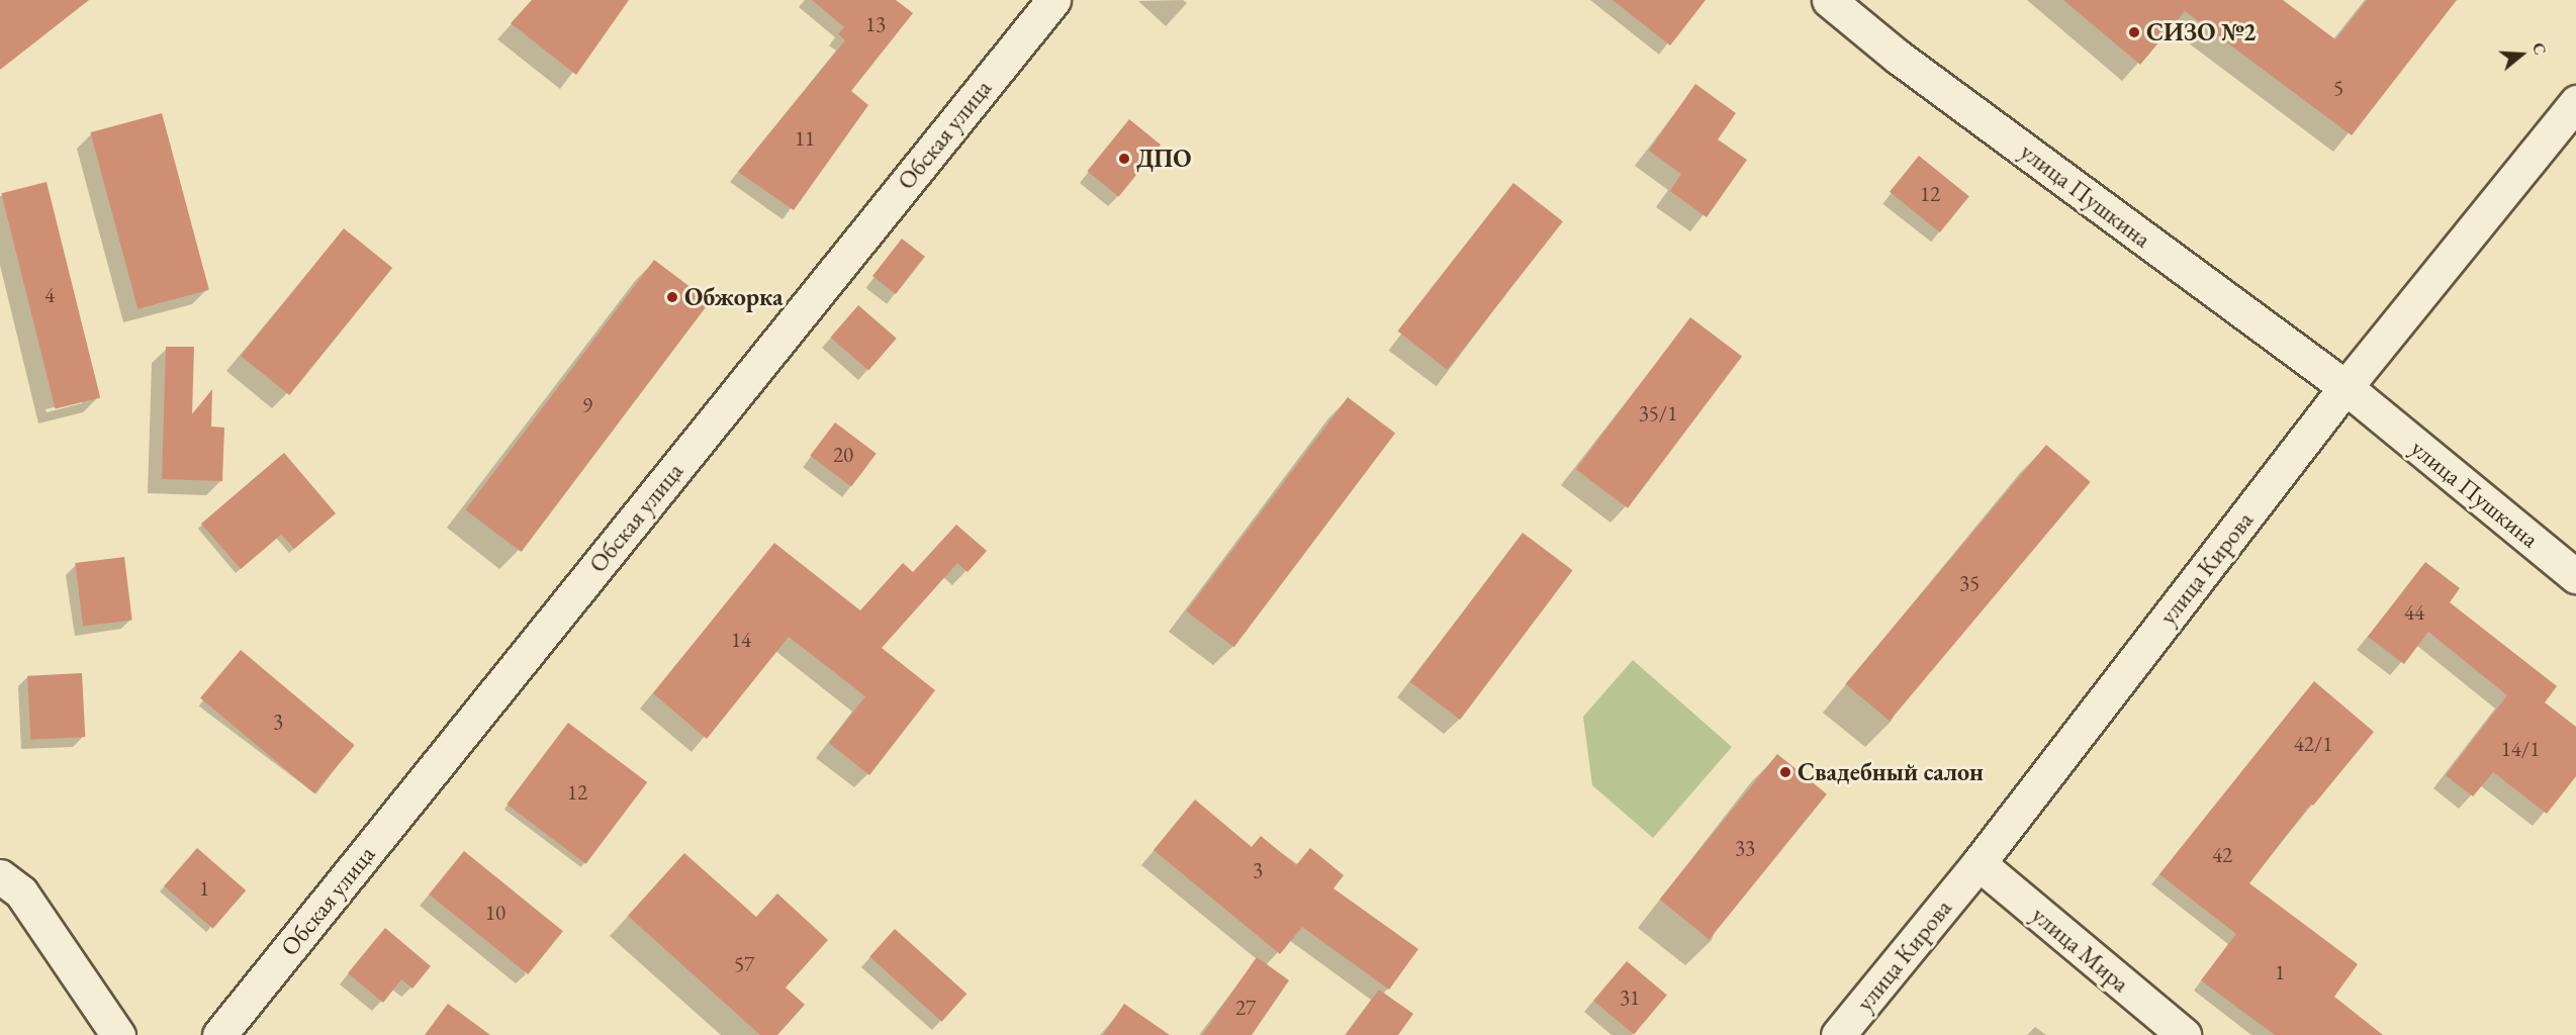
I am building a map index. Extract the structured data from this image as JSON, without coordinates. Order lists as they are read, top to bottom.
{
  "streets": {
    "street": [
      "Обская улица",
      "улица Пушкина",
      "улица Кирова",
      "улица Мира"
    ]
  },
  "crossings": [
    ["улица Пушкина", "улица Кирова"],
    ["улица Кирова", "улица Мира"]
  ],
  "places": [
    "СИЗО №2",
    "ДПО",
    "Обжорка",
    "Свадебный салон"
  ],
  "house_numbers": [
    "13",
    "5",
    "11",
    "12",
    "4",
    "9",
    "35/1",
    "20",
    "35",
    "44",
    "14",
    "3",
    "42/1",
    "14/1",
    "12",
    "33",
    "42",
    "3",
    "1",
    "10",
    "57",
    "1",
    "31",
    "27"
  ],
  "north": "right"
}
